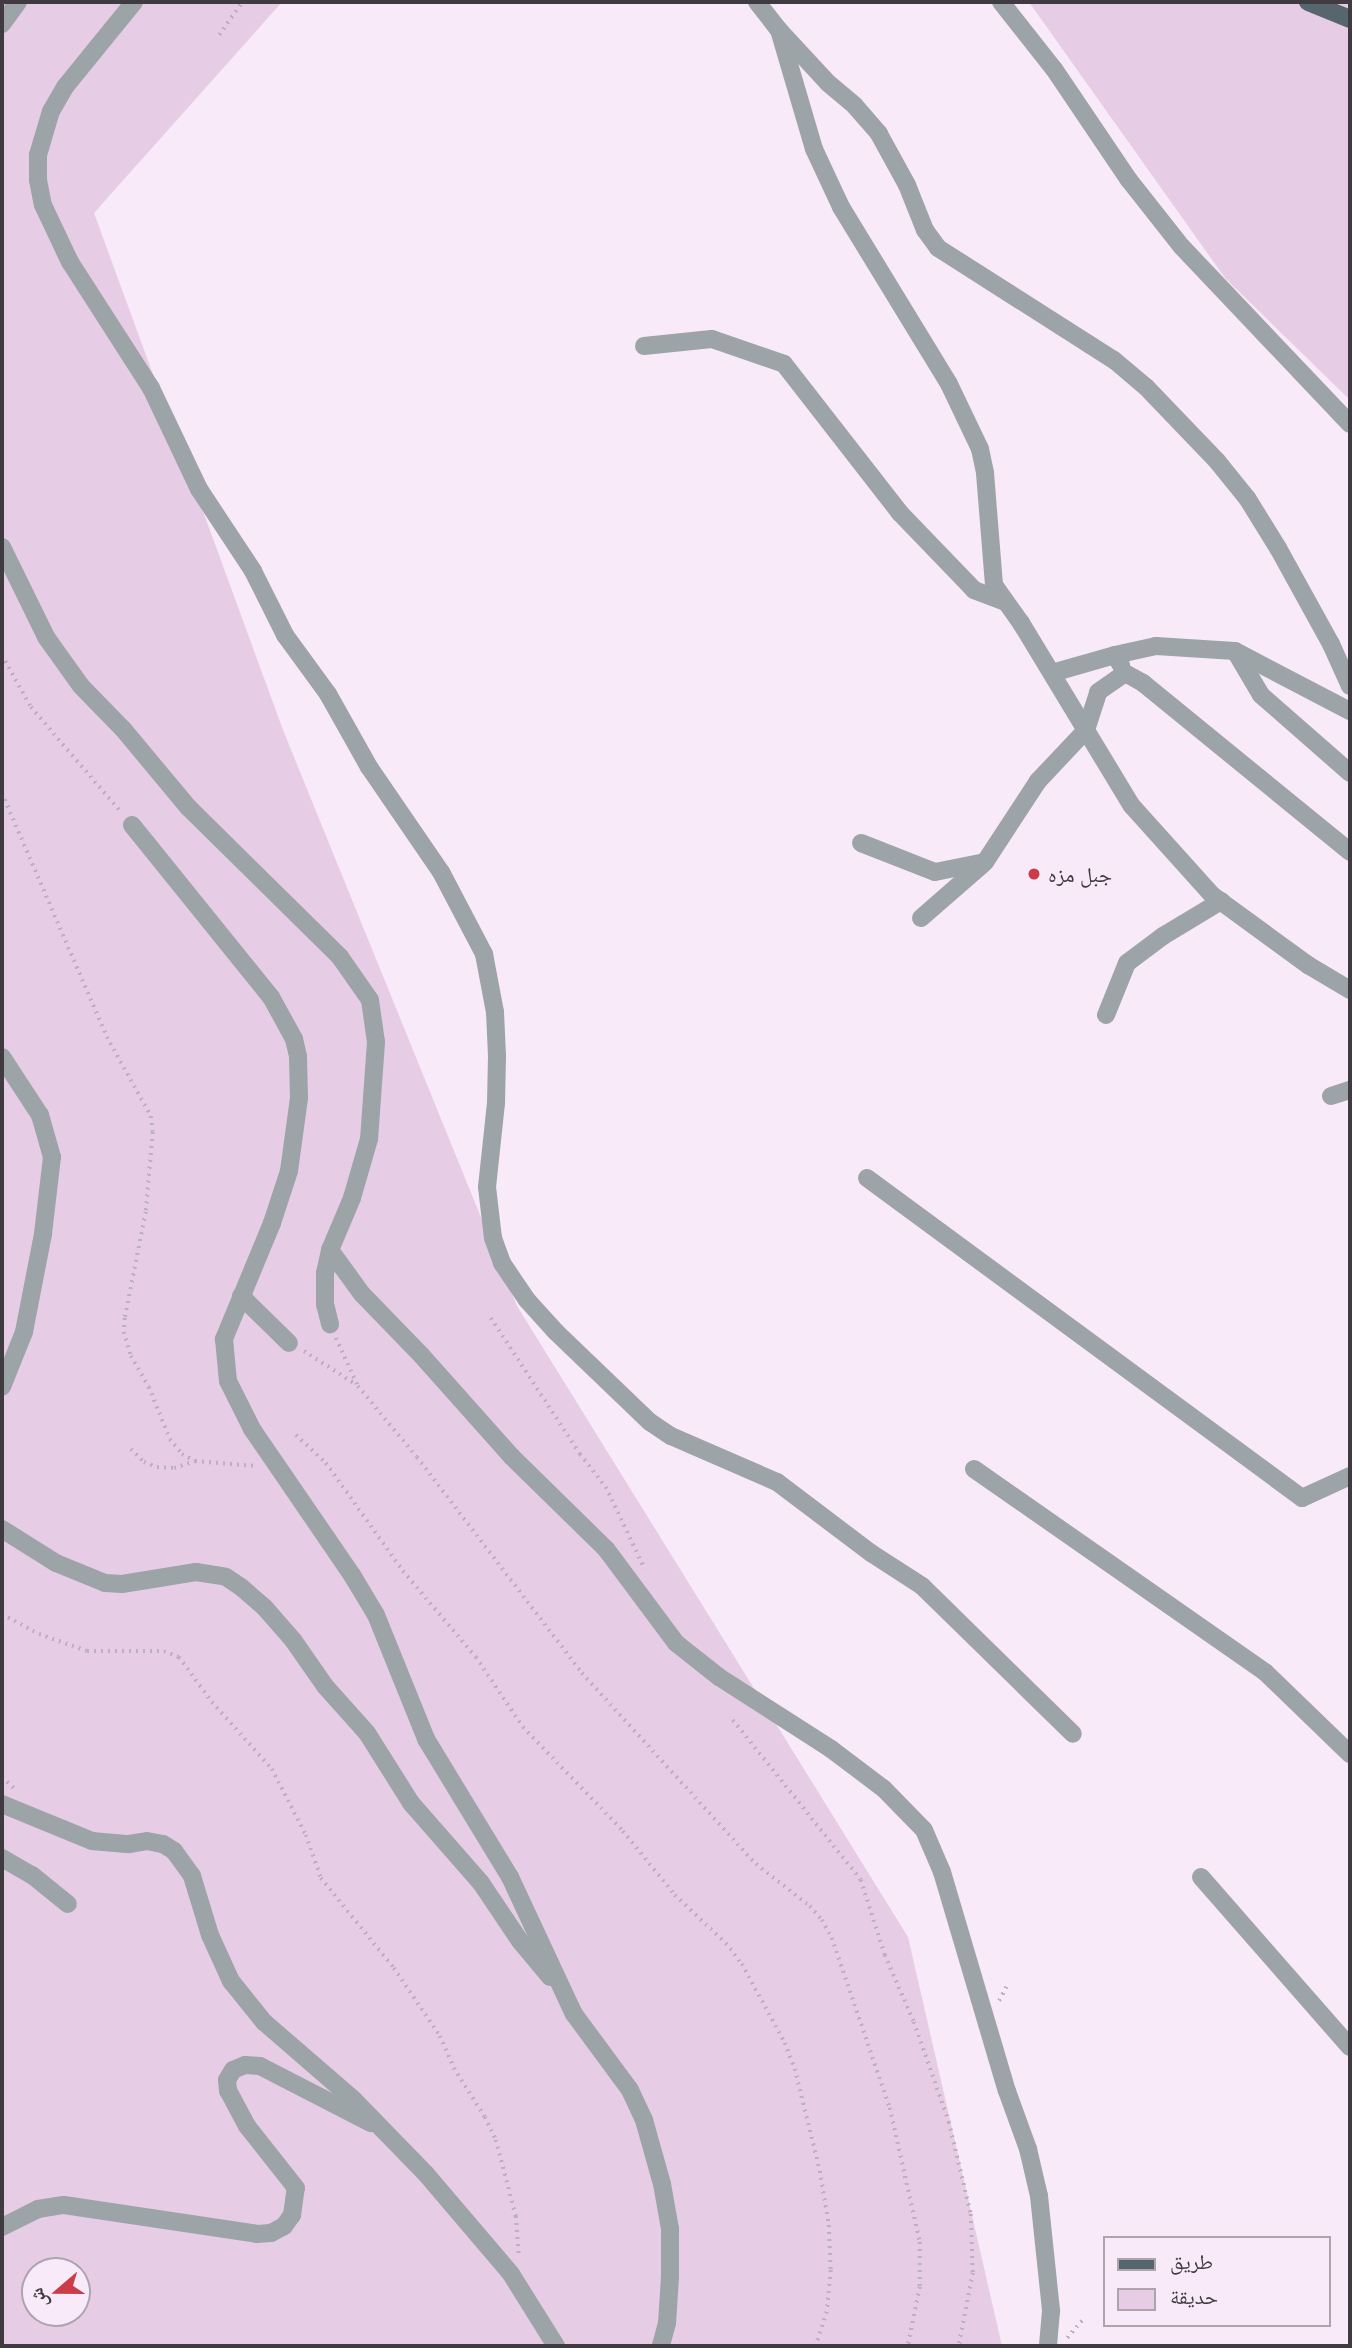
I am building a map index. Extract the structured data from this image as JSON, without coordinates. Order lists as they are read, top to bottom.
{
  "places": ["جبل مزه"],
  "legend": ["طريق", "حديقة"],
  "north": "left"
}
